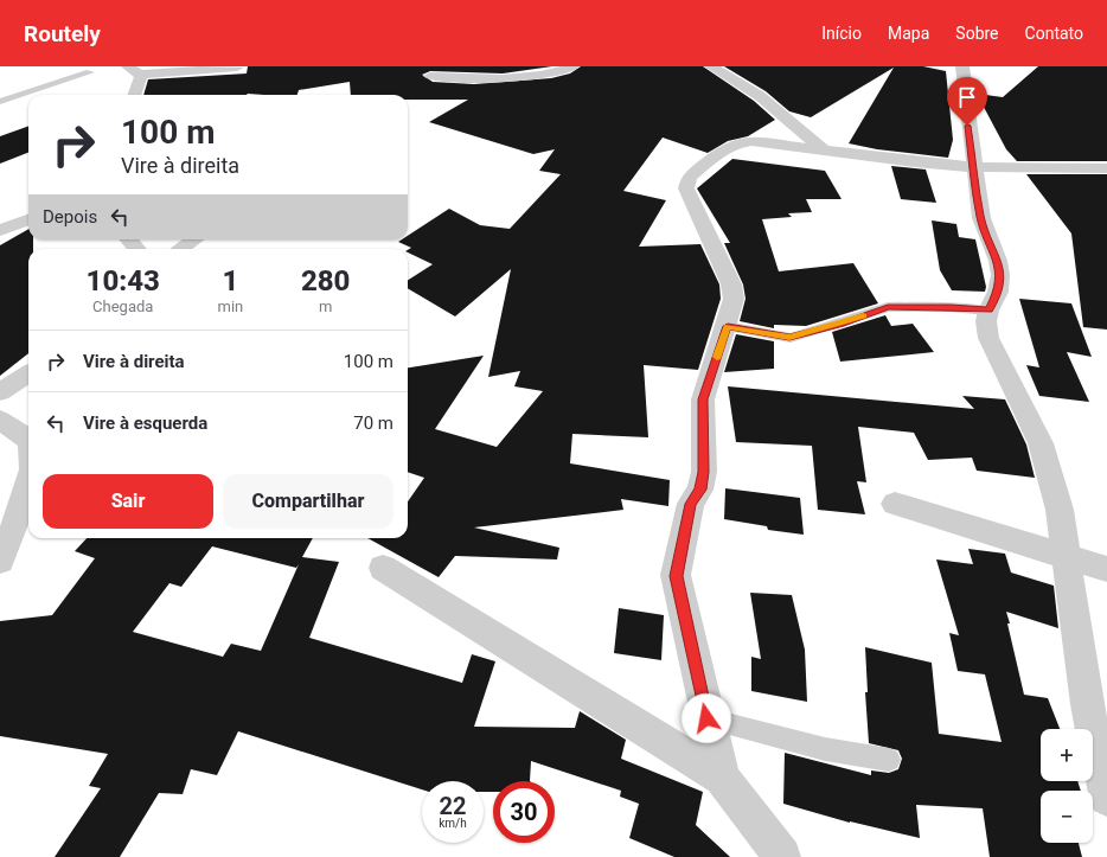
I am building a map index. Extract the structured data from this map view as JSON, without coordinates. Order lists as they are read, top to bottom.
{
  "page": {
    "header": "Routely",
    "nav": [
      "Início",
      "Mapa",
      "Sobre",
      "Contato"
    ],
    "turn": ["100 m", "Vire à direita"],
    "then": "Depois",
    "eta": [
      "10:43",
      "Chegada",
      "1",
      "min",
      "280",
      "m"
    ],
    "list": [
      {
        "name": "Vire à direita",
        "value": "100 m"
      },
      {
        "name": "Vire à esquerda",
        "value": "70 m"
      }
    ],
    "buttons": ["Sair", "Compartilhar"],
    "map_buttons": ["+", "−"],
    "speed": "22 km/h",
    "limit": "30"
  }
}
